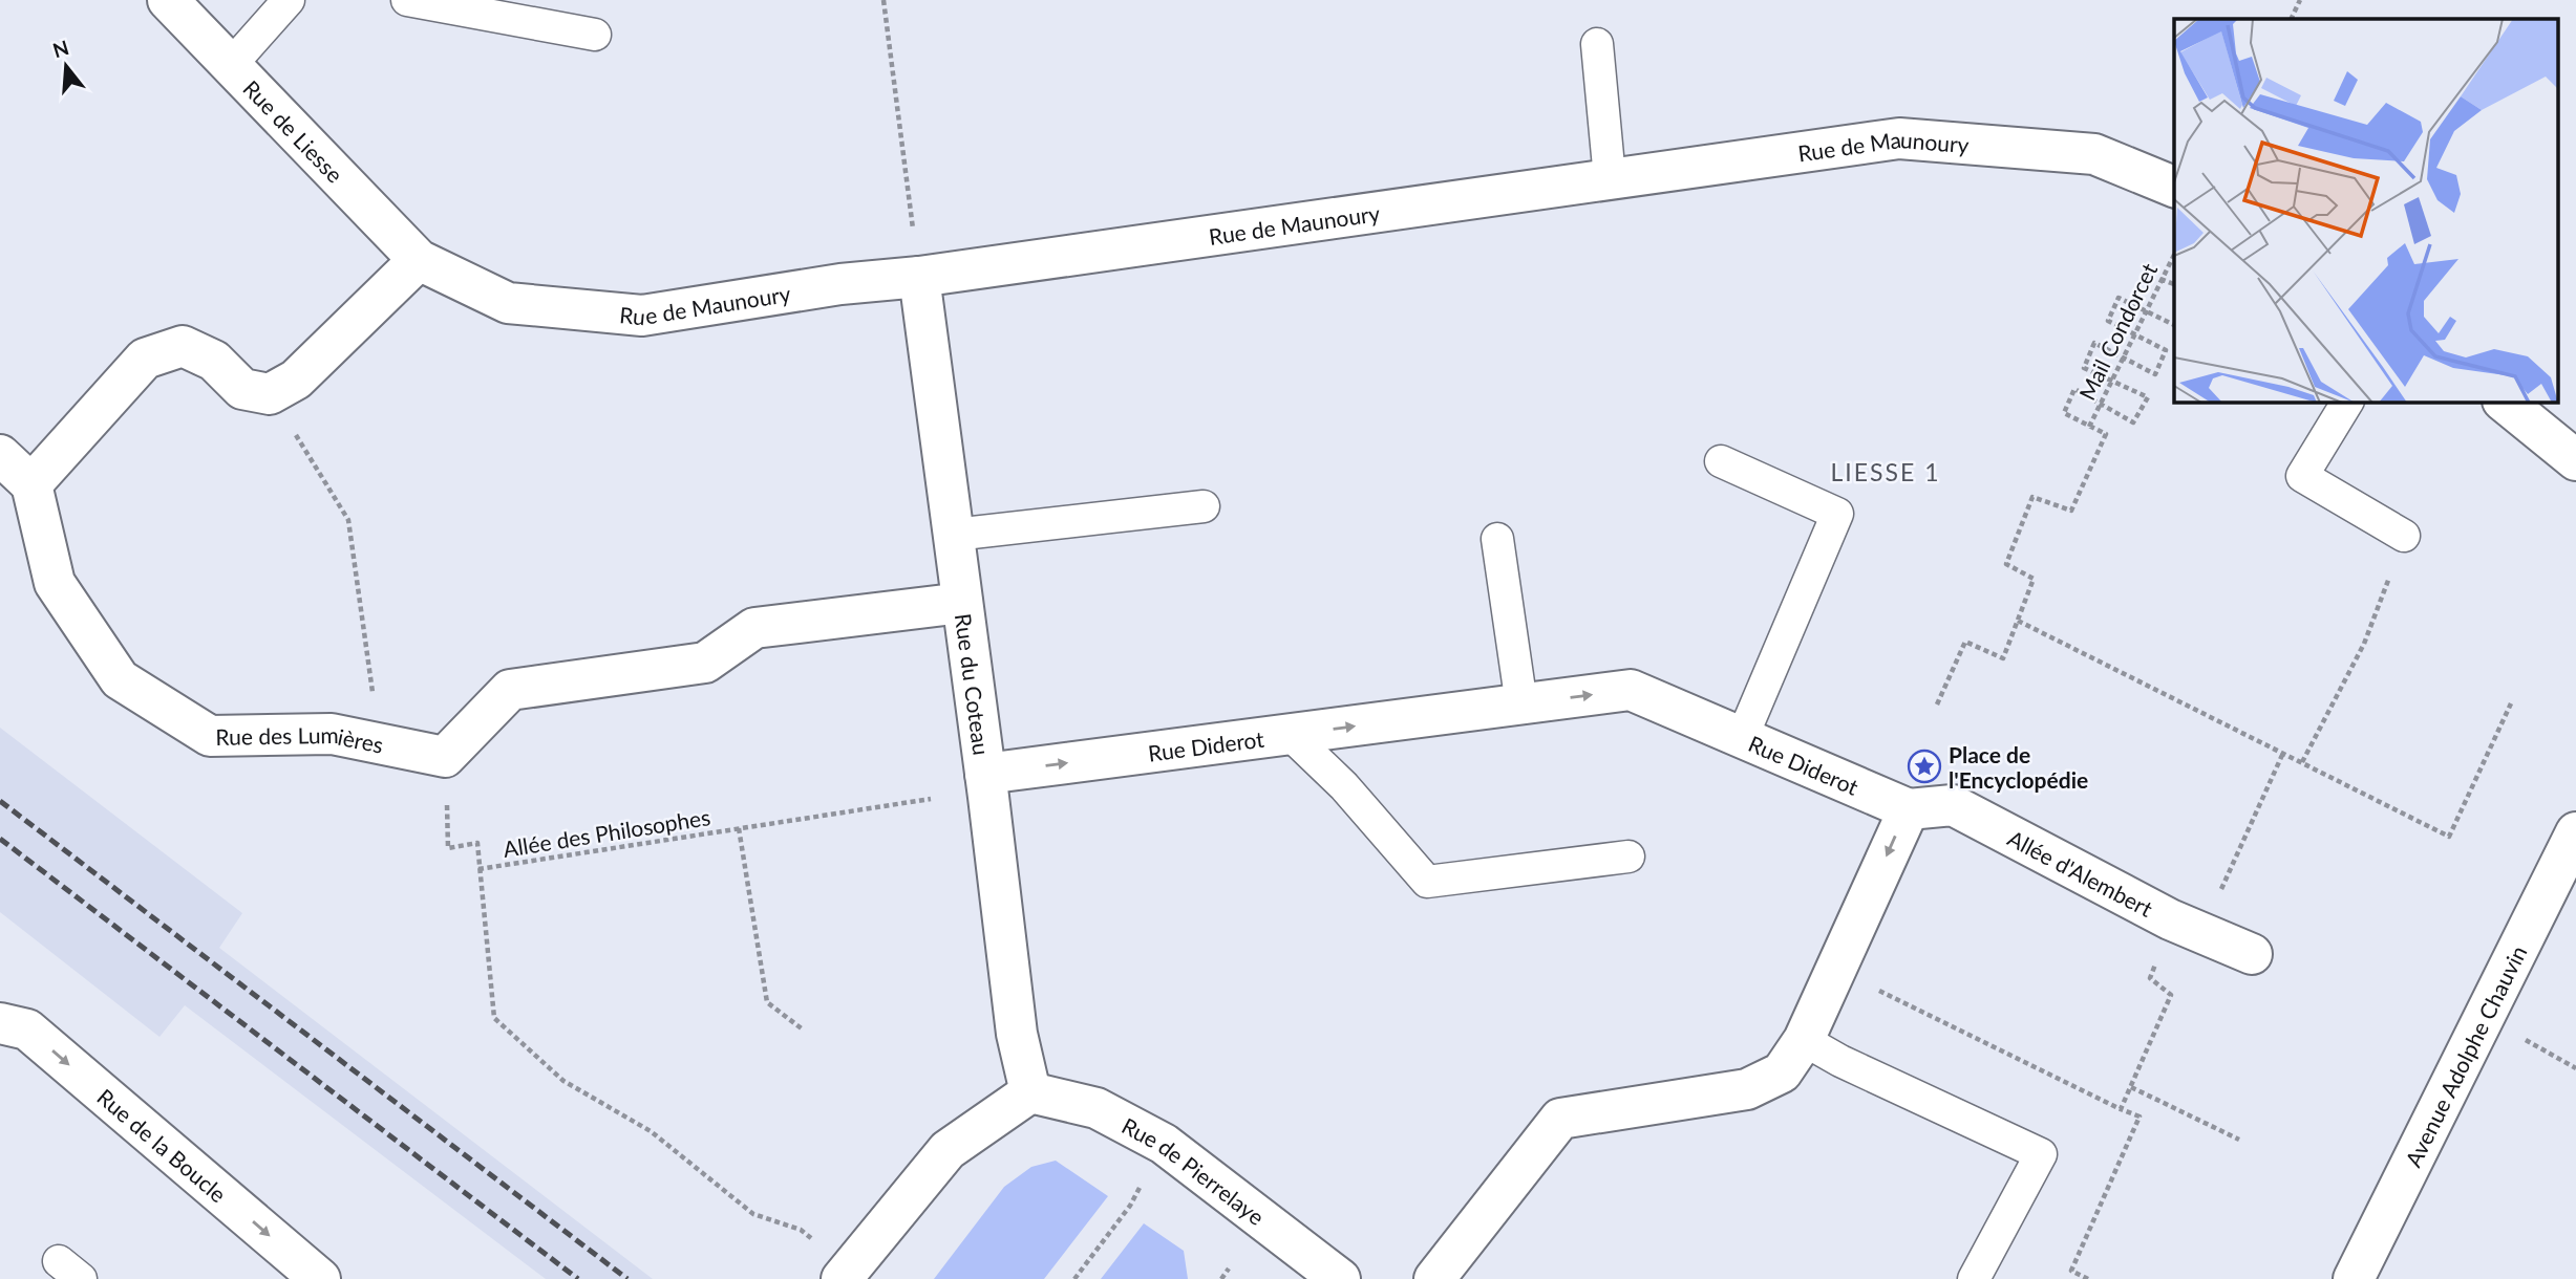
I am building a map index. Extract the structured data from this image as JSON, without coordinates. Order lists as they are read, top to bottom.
{
  "streets": {
    "street": [
      "Rue de Liesse",
      "Rue de Maunoury",
      "Rue du Coteau",
      "Rue des Lumières",
      "Rue Diderot",
      "Allée d'Alembert",
      "Avenue Adolphe Chauvin",
      "Rue de la Boucle",
      "Rue de Pierrelaye"
    ],
    "path": ["Mail Condorcet", "Allée des Philosophes"]
  },
  "crossings": [
    ["Rue de Liesse", "Rue de Maunoury"],
    ["Rue de Maunoury", "Rue du Coteau"],
    ["Rue du Coteau", "Rue des Lumières"],
    ["Rue du Coteau", "Rue Diderot"],
    ["Rue du Coteau", "Rue de Pierrelaye"],
    ["Rue Diderot", "Allée d'Alembert"]
  ],
  "one_way": ["Rue Diderot", "Rue de la Boucle"],
  "districts": ["LIESSE 1"],
  "places": {
    "place": ["Place de l'Encyclopédie"]
  },
  "north": "top"
}
